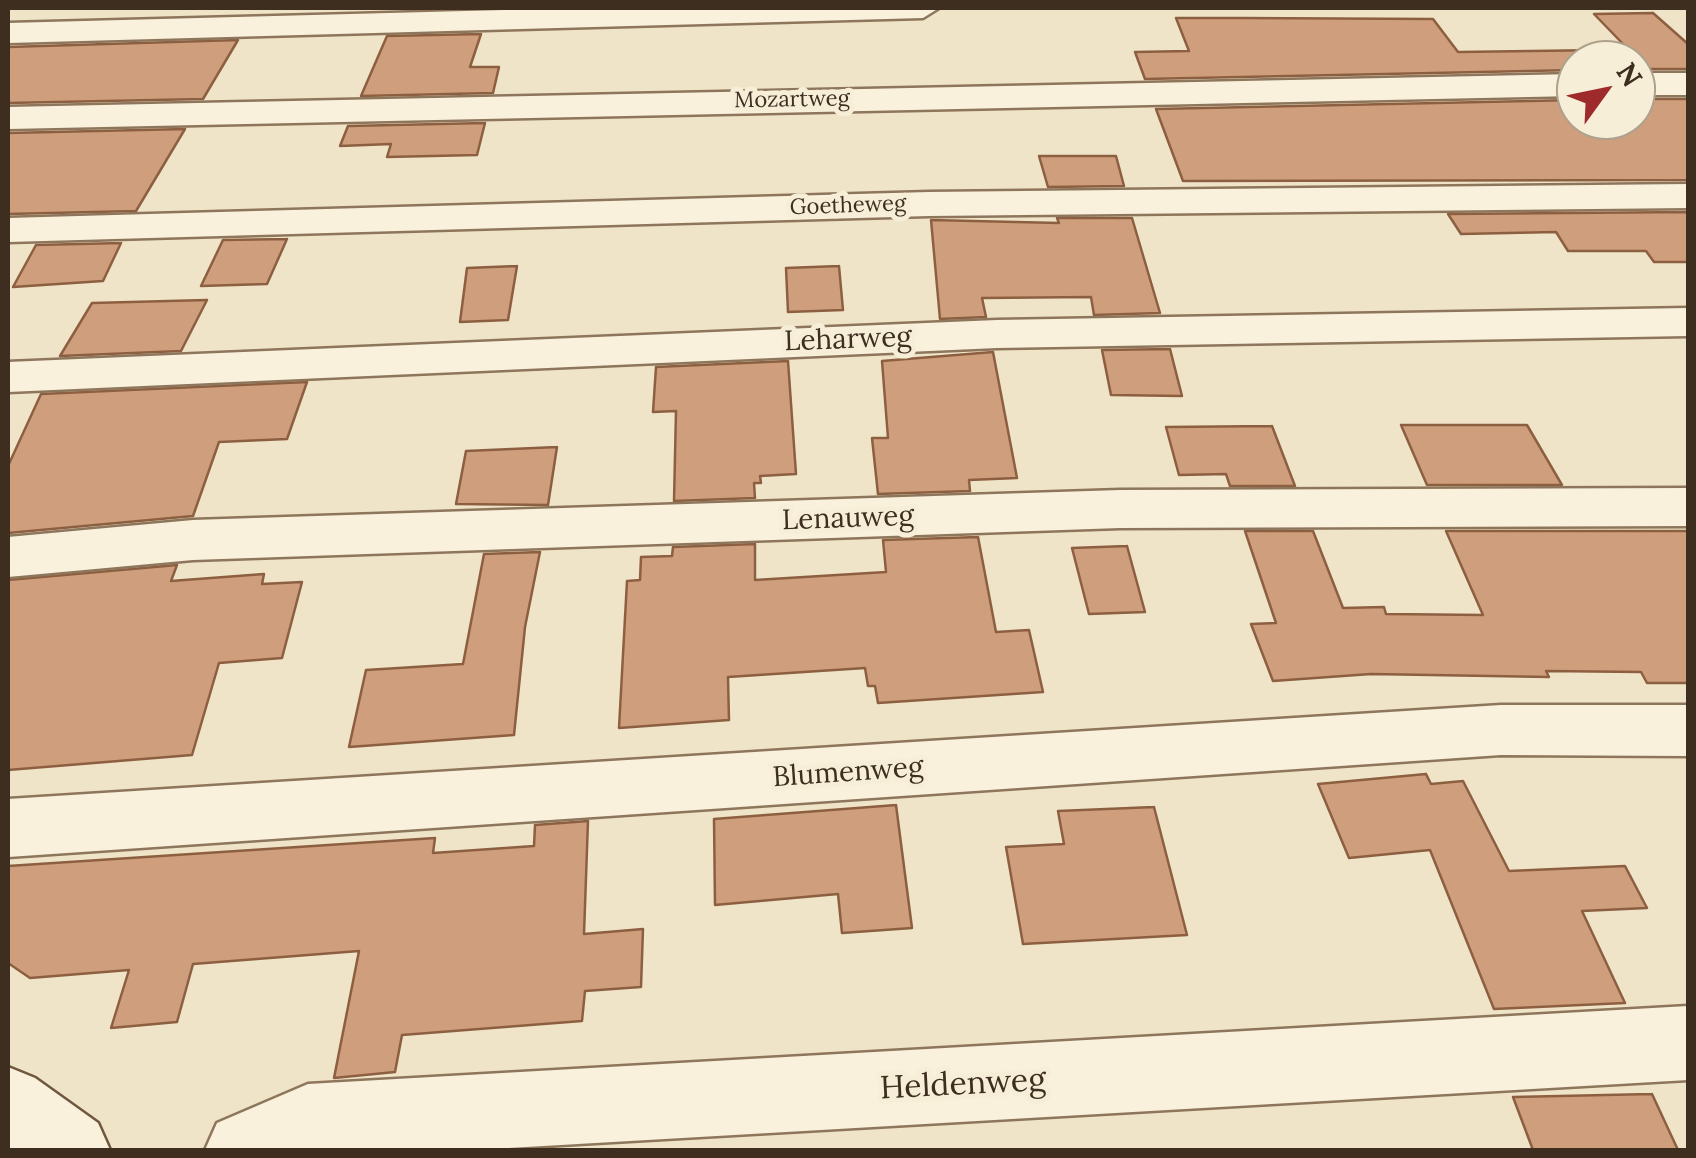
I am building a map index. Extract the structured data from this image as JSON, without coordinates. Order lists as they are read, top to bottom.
{
  "streets": {
    "street": [
      "Mozartweg",
      "Goetheweg",
      "Leharweg",
      "Lenauweg",
      "Blumenweg",
      "Heldenweg"
    ]
  },
  "north": "top right"
}
